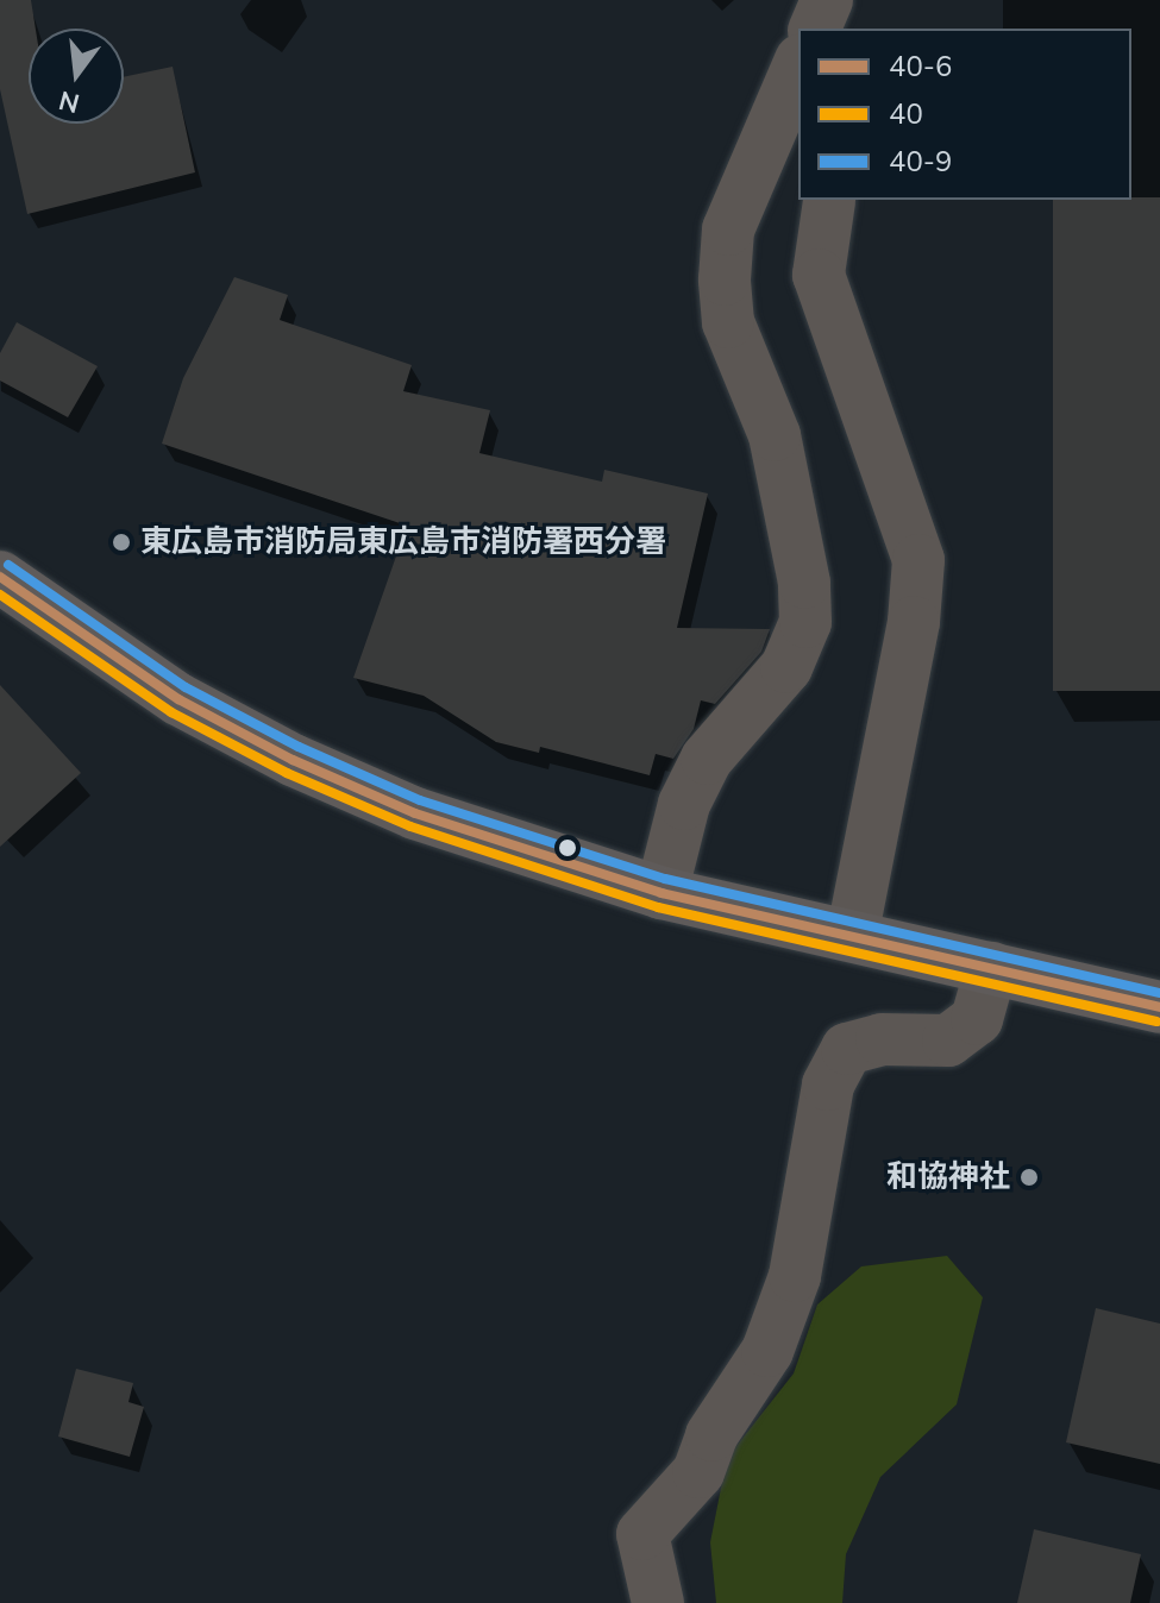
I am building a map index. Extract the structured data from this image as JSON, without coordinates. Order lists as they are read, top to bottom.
{
  "places": ["東広島市消防局東広島市消防署西分署", "和協神社"],
  "lines": ["transit line 40-9", "transit line 40-6", "transit line 40"],
  "legend": ["40-6", "40", "40-9"],
  "north": "bottom"
}
